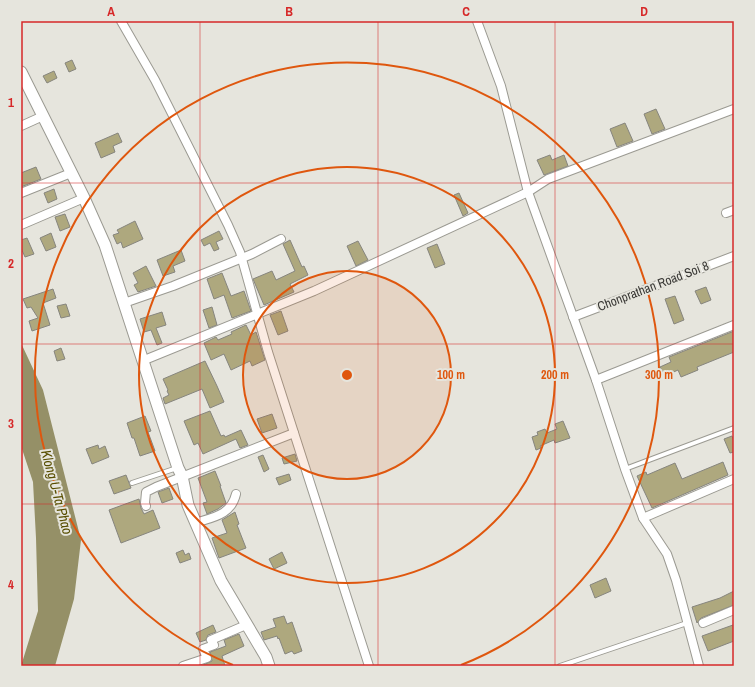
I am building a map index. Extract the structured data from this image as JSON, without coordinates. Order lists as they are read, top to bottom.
{
  "streets": {
    "street": ["Chonprathan Road Soi 8"]
  },
  "water": ["Klong U-Ta Phao"],
  "grid": {
    "columns": [
      "A",
      "B",
      "C",
      "D"
    ],
    "rows": [
      "1",
      "2",
      "3",
      "4"
    ]
  },
  "rings": ["100 m", "200 m", "300 m"]
}
